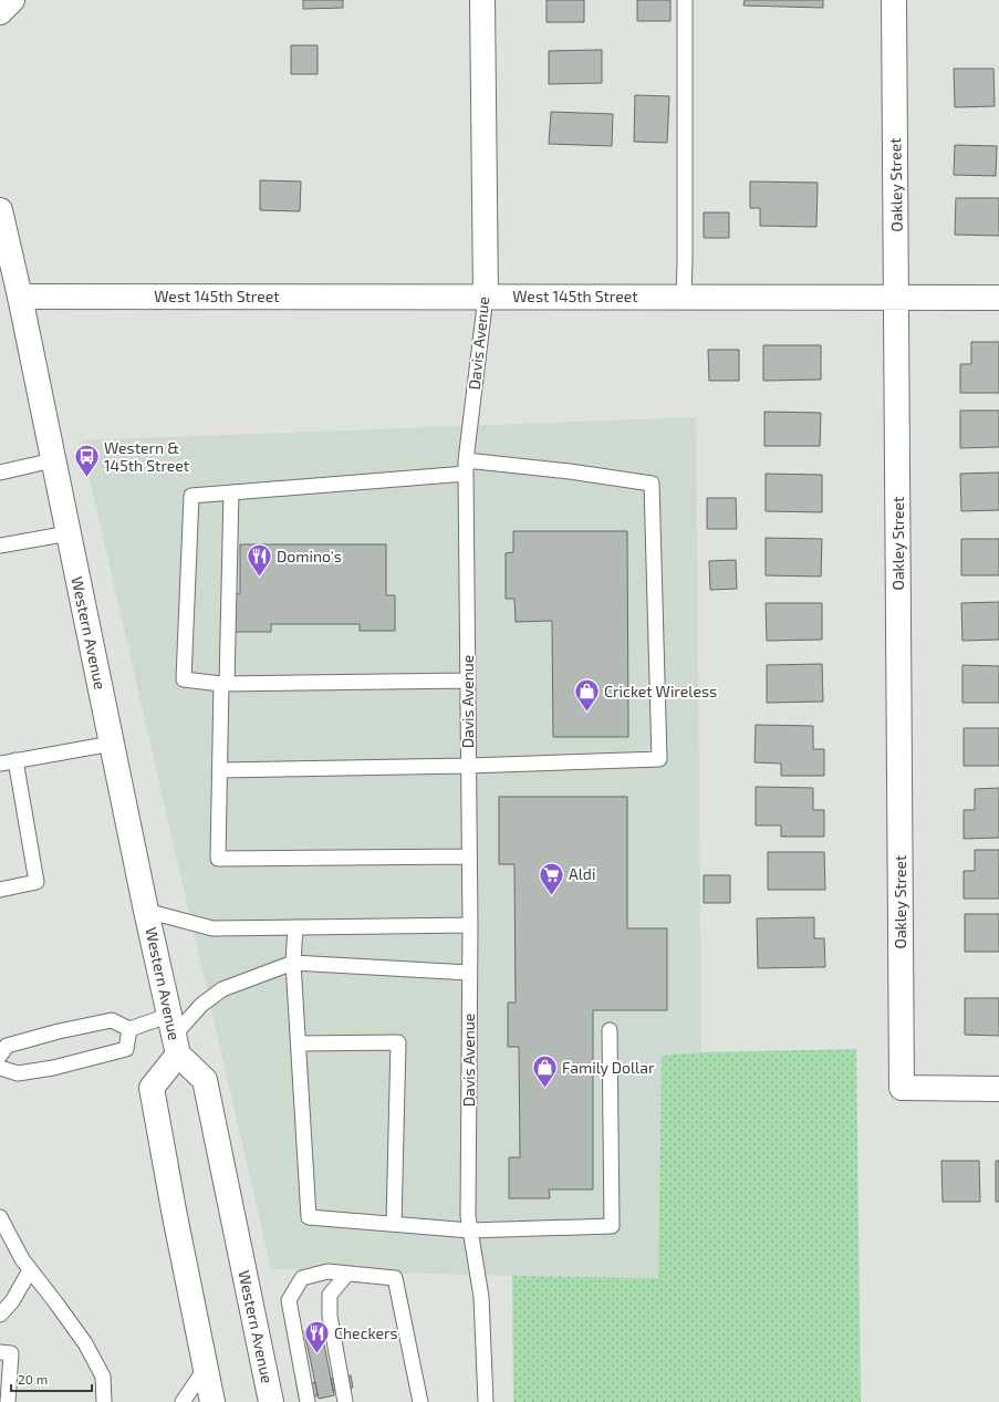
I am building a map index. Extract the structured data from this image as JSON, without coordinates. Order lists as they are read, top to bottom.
{
  "streets": {
    "main road": [
      "Oakley Street",
      "West 145th Street",
      "Davis Avenue",
      "Western Avenue"
    ]
  },
  "crossings": [
    ["Oakley Street", "West 145th Street"],
    ["West 145th Street", "Davis Avenue"],
    ["West 145th Street", "Western Avenue"]
  ],
  "places": {
    "bus stop": ["Western & 145th Street"],
    "restaurant": ["Domino's", "Checkers"],
    "shop": ["Cricket Wireless", "Family Dollar"],
    "supermarket": ["Aldi"]
  },
  "scale_bar": "20 m"
}
